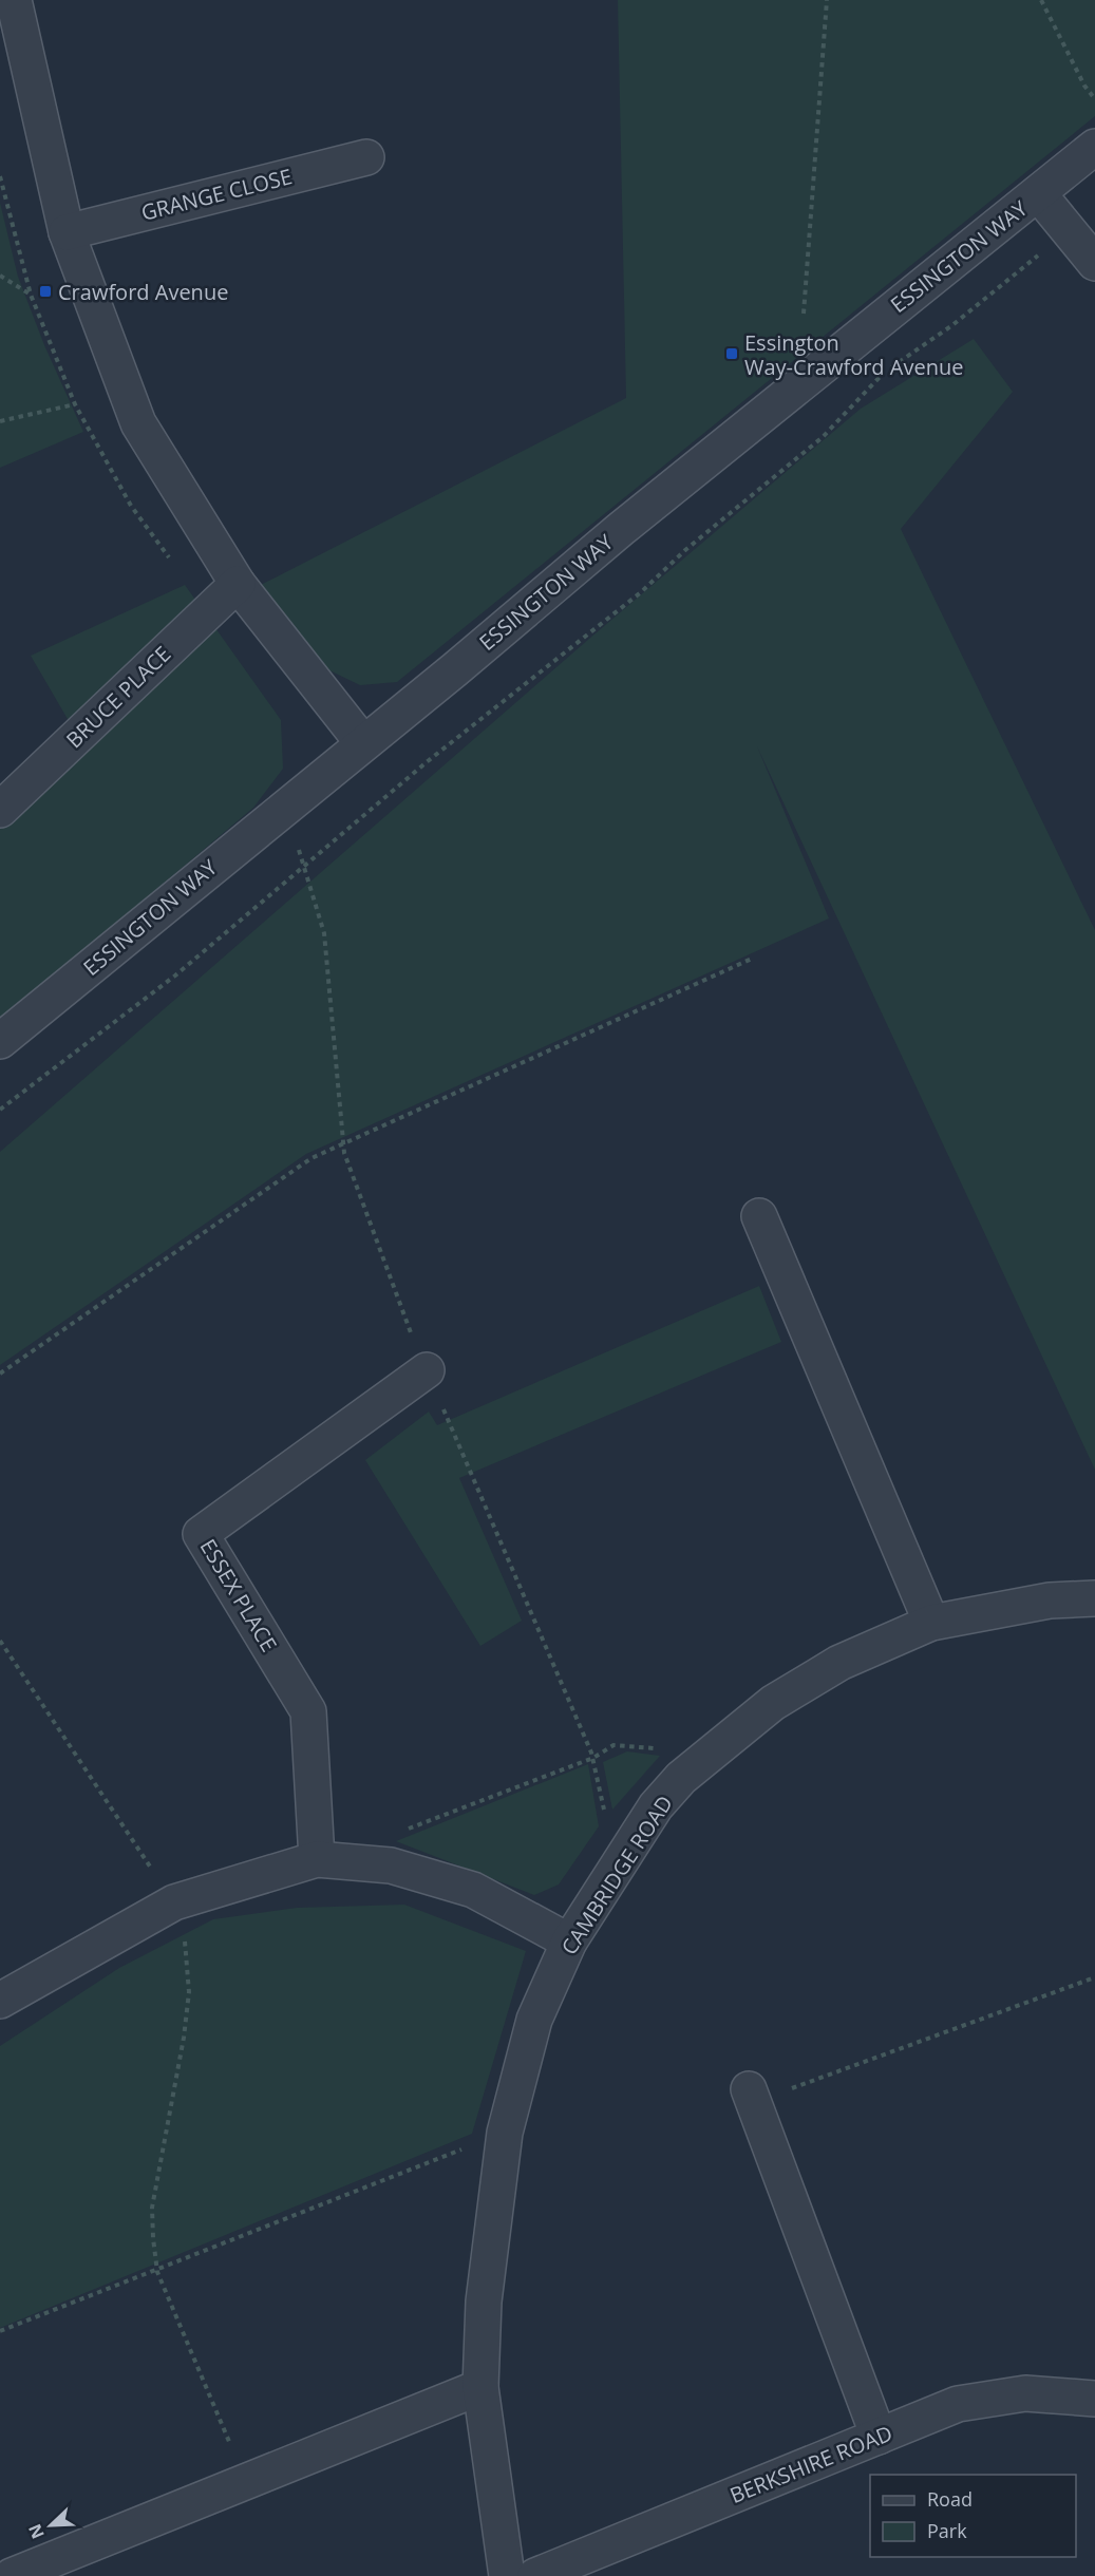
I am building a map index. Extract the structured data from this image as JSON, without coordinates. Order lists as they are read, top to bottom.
{
  "streets": {
    "street": [
      "GRANGE CLOSE",
      "ESSINGTON WAY",
      "BRUCE PLACE",
      "ESSEX PLACE",
      "CAMBRIDGE ROAD",
      "BERKSHIRE ROAD"
    ]
  },
  "places": {
    "transit": ["Crawford Avenue", "Essington Way-Crawford Avenue"]
  },
  "legend": ["Road", "Park"],
  "north": "bottom left"
}
